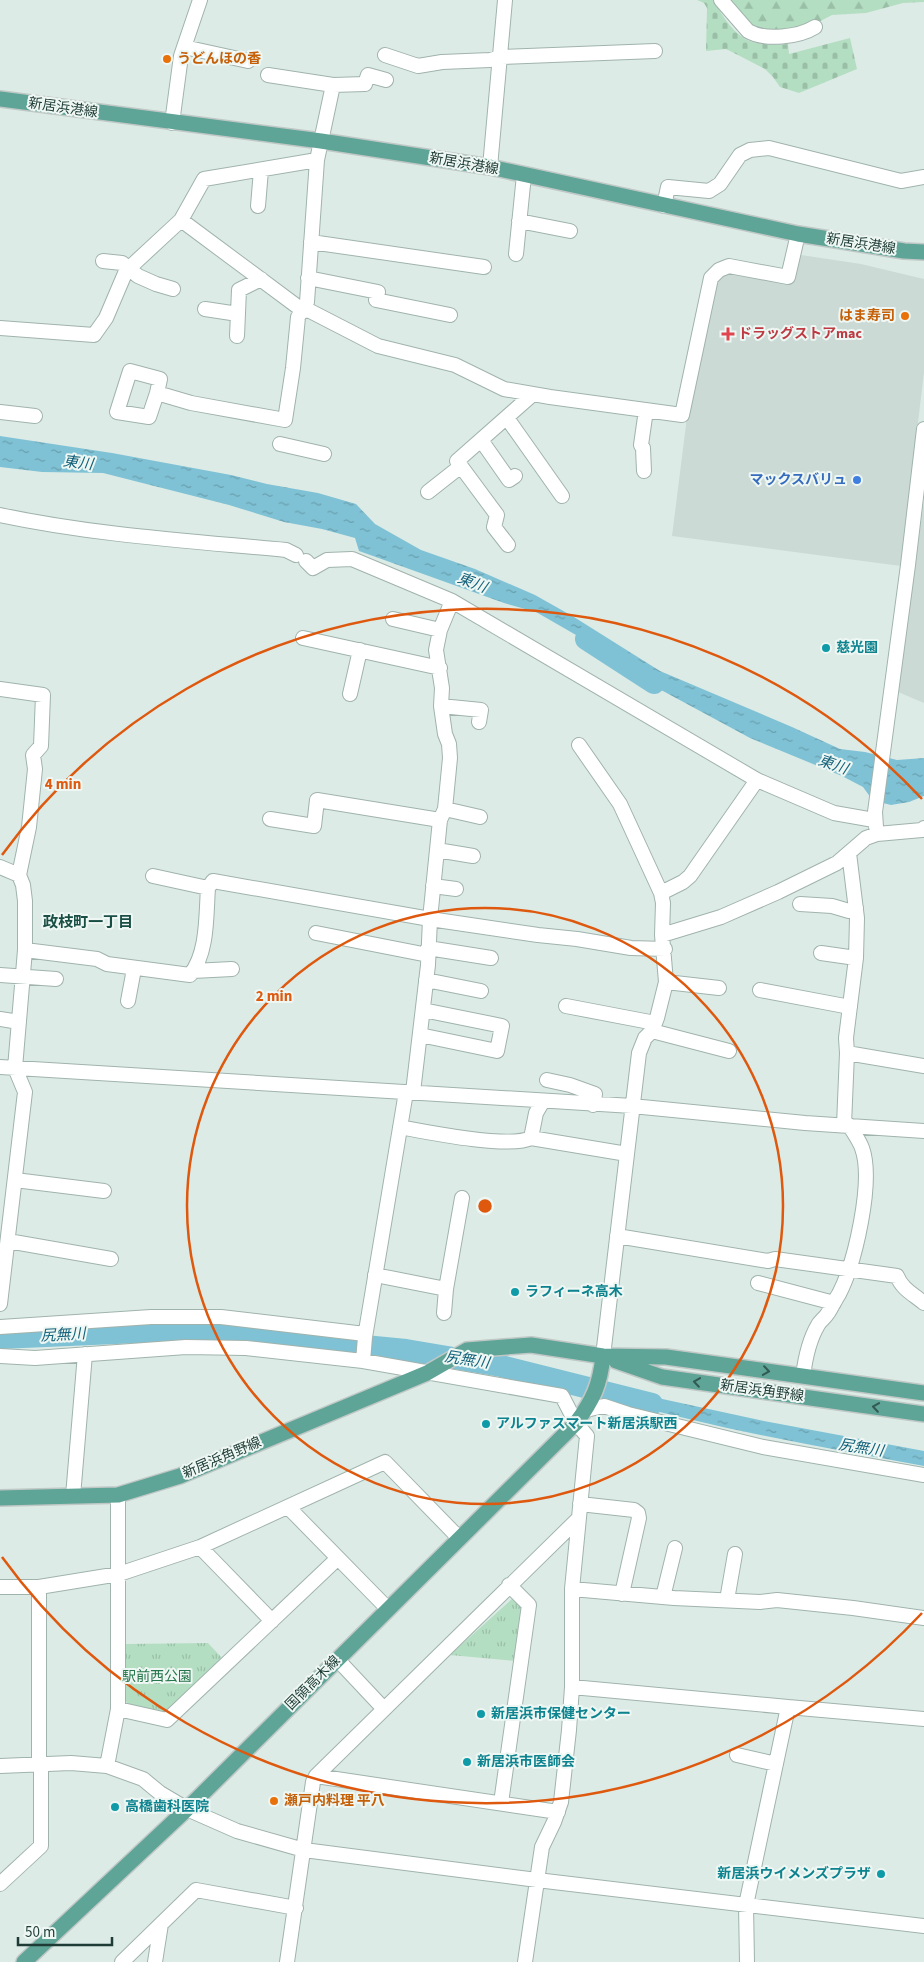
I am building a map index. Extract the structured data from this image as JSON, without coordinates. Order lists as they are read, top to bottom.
{
  "streets": {
    "main road": ["新居浜港線", "新居浜角野線", "国領高木線"]
  },
  "crossings": [
    ["新居浜角野線", "国領高木線"]
  ],
  "districts": ["政枝町一丁目"],
  "water": ["東川", "尻無川"],
  "parks": ["駅前西公園"],
  "places": {
    "other": [
      "うどんほの香",
      "はま寿司",
      "マックスバリュ",
      "慈光園",
      "ラフィーネ高木",
      "アルファスマート新居浜駅西",
      "新居浜市保健センター",
      "新居浜市医師会",
      "瀬戸内料理 平八",
      "高橋歯科医院",
      "新居浜ウイメンズプラザ"
    ],
    "health": ["ドラッグストアmac"]
  },
  "scale_bar": "50 m",
  "rings": ["4 min", "2 min"]
}
